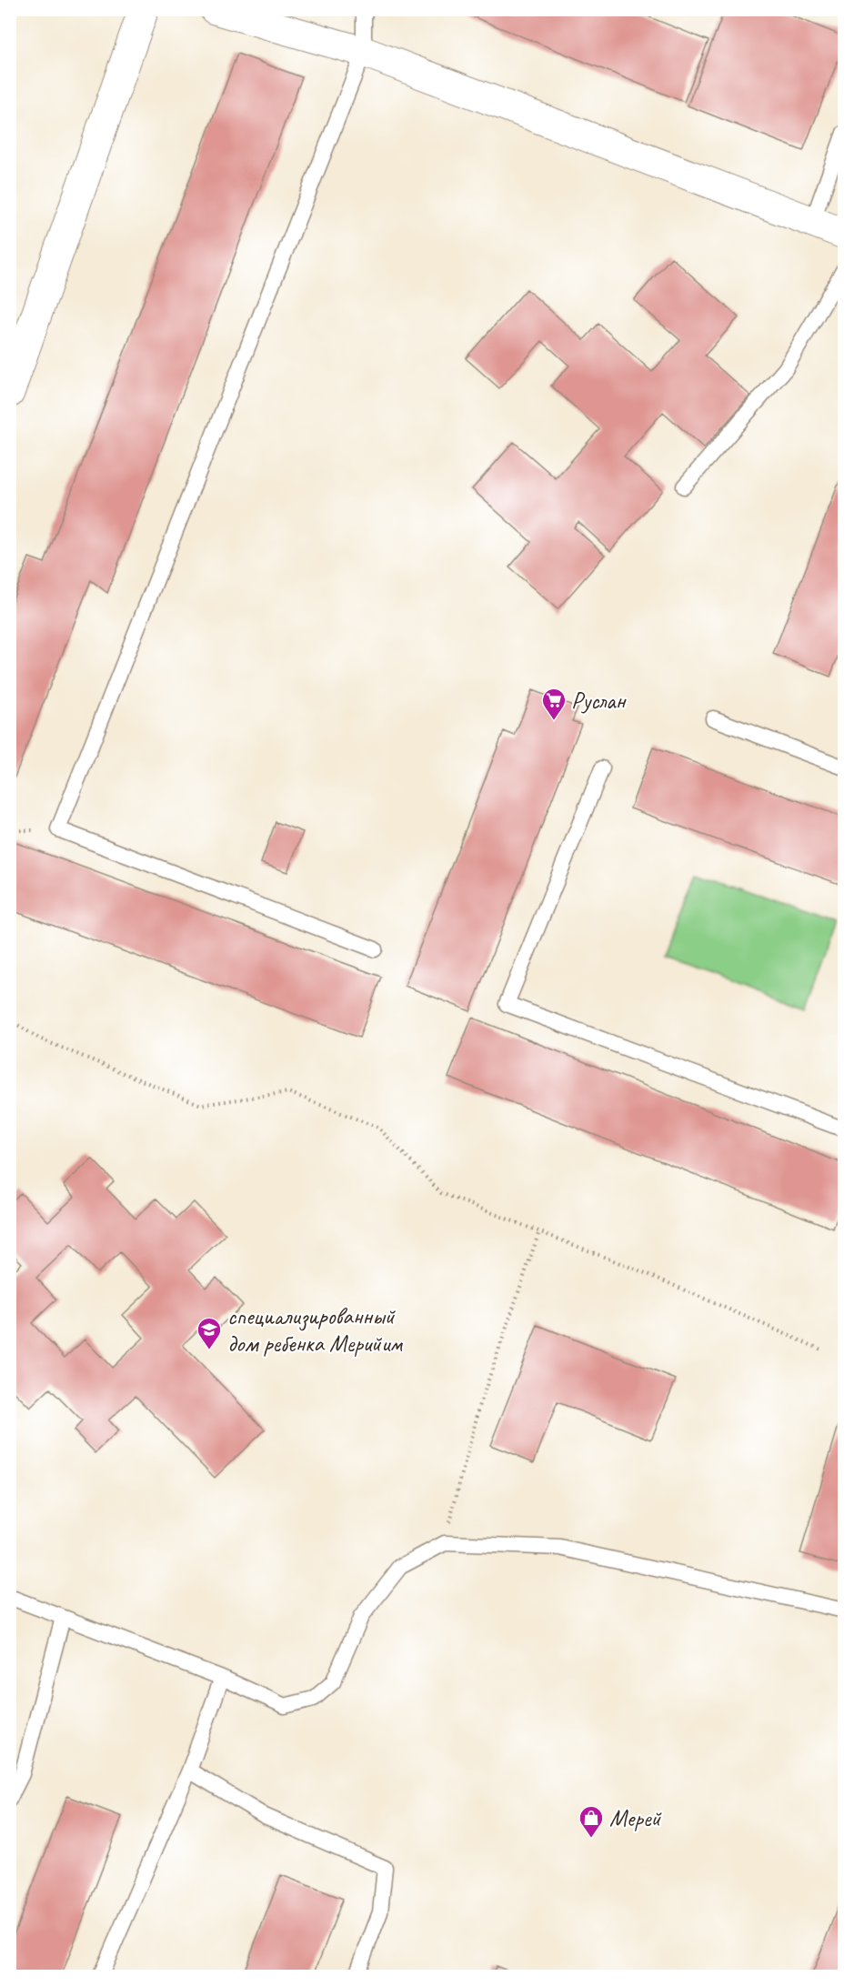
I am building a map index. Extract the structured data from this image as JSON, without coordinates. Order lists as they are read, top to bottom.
{
  "places": {
    "supermarket": ["Руслан"],
    "school or university": ["специализированный дом ребенка Мерийим"],
    "shop": ["Мерей"]
  }
}
